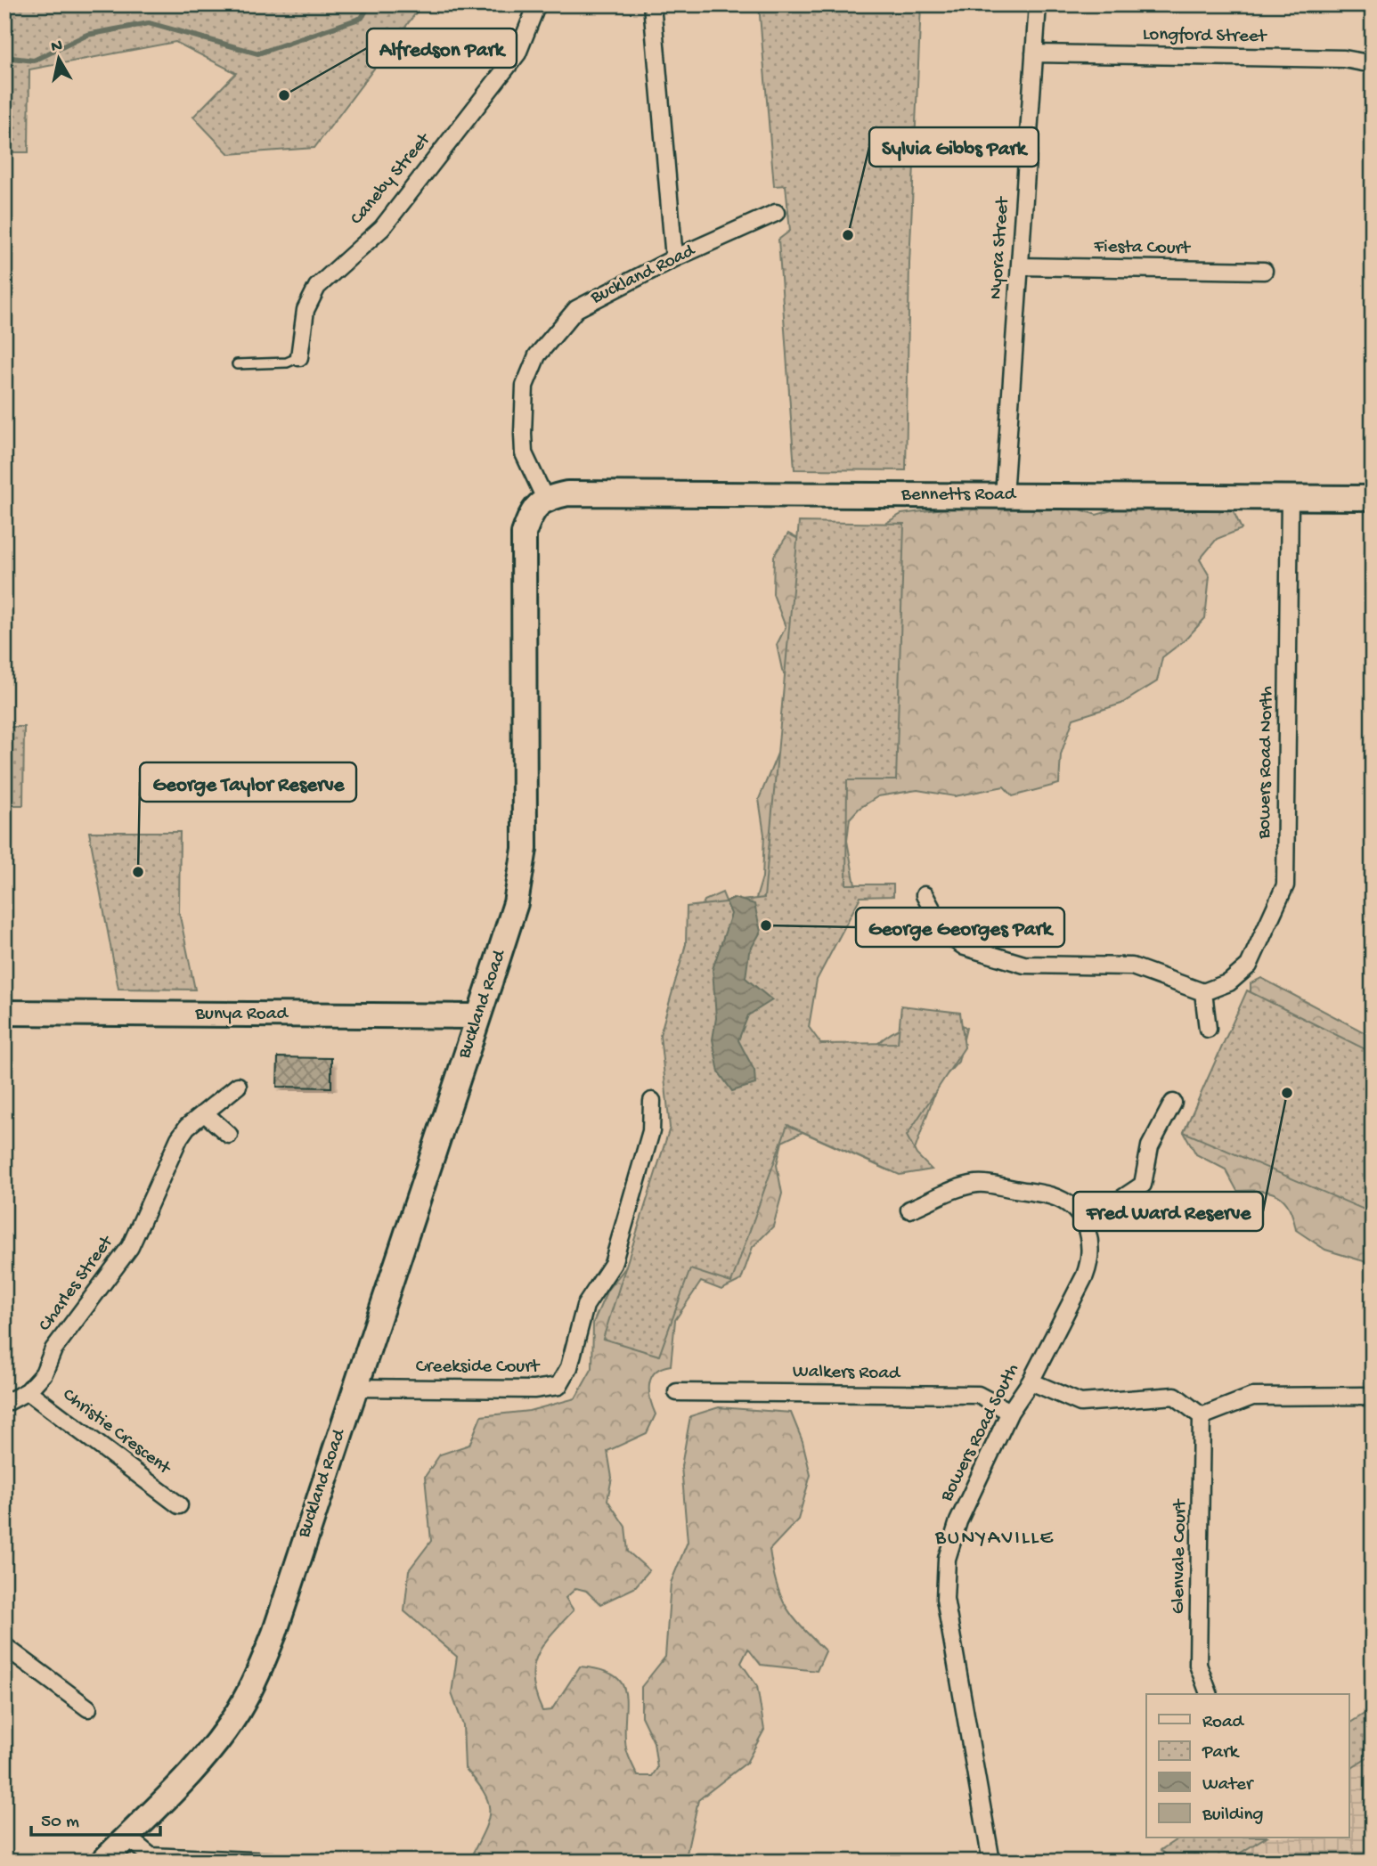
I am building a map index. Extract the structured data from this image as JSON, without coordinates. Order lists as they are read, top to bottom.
{
  "streets": {
    "street": [
      "Longford Street",
      "Caneby Street",
      "Nyora Street",
      "Fiesta Court",
      "Buckland Road",
      "Bennetts Road",
      "Bowers Road North",
      "Bunya Road",
      "Charles Street",
      "Creekside Court",
      "Walkers Road",
      "Christie Crescent",
      "Bowers Road South",
      "Glenvale Court"
    ]
  },
  "crossings": [
    ["Longford Street", "Nyora Street"],
    ["Nyora Street", "Fiesta Court"],
    ["Nyora Street", "Bennetts Road"],
    ["Buckland Road", "Bennetts Road"],
    ["Buckland Road", "Bunya Road"],
    ["Buckland Road", "Creekside Court"],
    ["Bennetts Road", "Bowers Road North"],
    ["Charles Street", "Christie Crescent"],
    ["Walkers Road", "Bowers Road South"]
  ],
  "districts": ["BUNYAVILLE"],
  "places": [
    "Alfredson Park",
    "Sylvia Gibbs Park",
    "George Taylor Reserve",
    "George Georges Park",
    "Fred Ward Reserve"
  ],
  "legend": [
    "Road",
    "Park",
    "Water",
    "Building"
  ],
  "scale_bar": "50 m",
  "north": "top"
}
